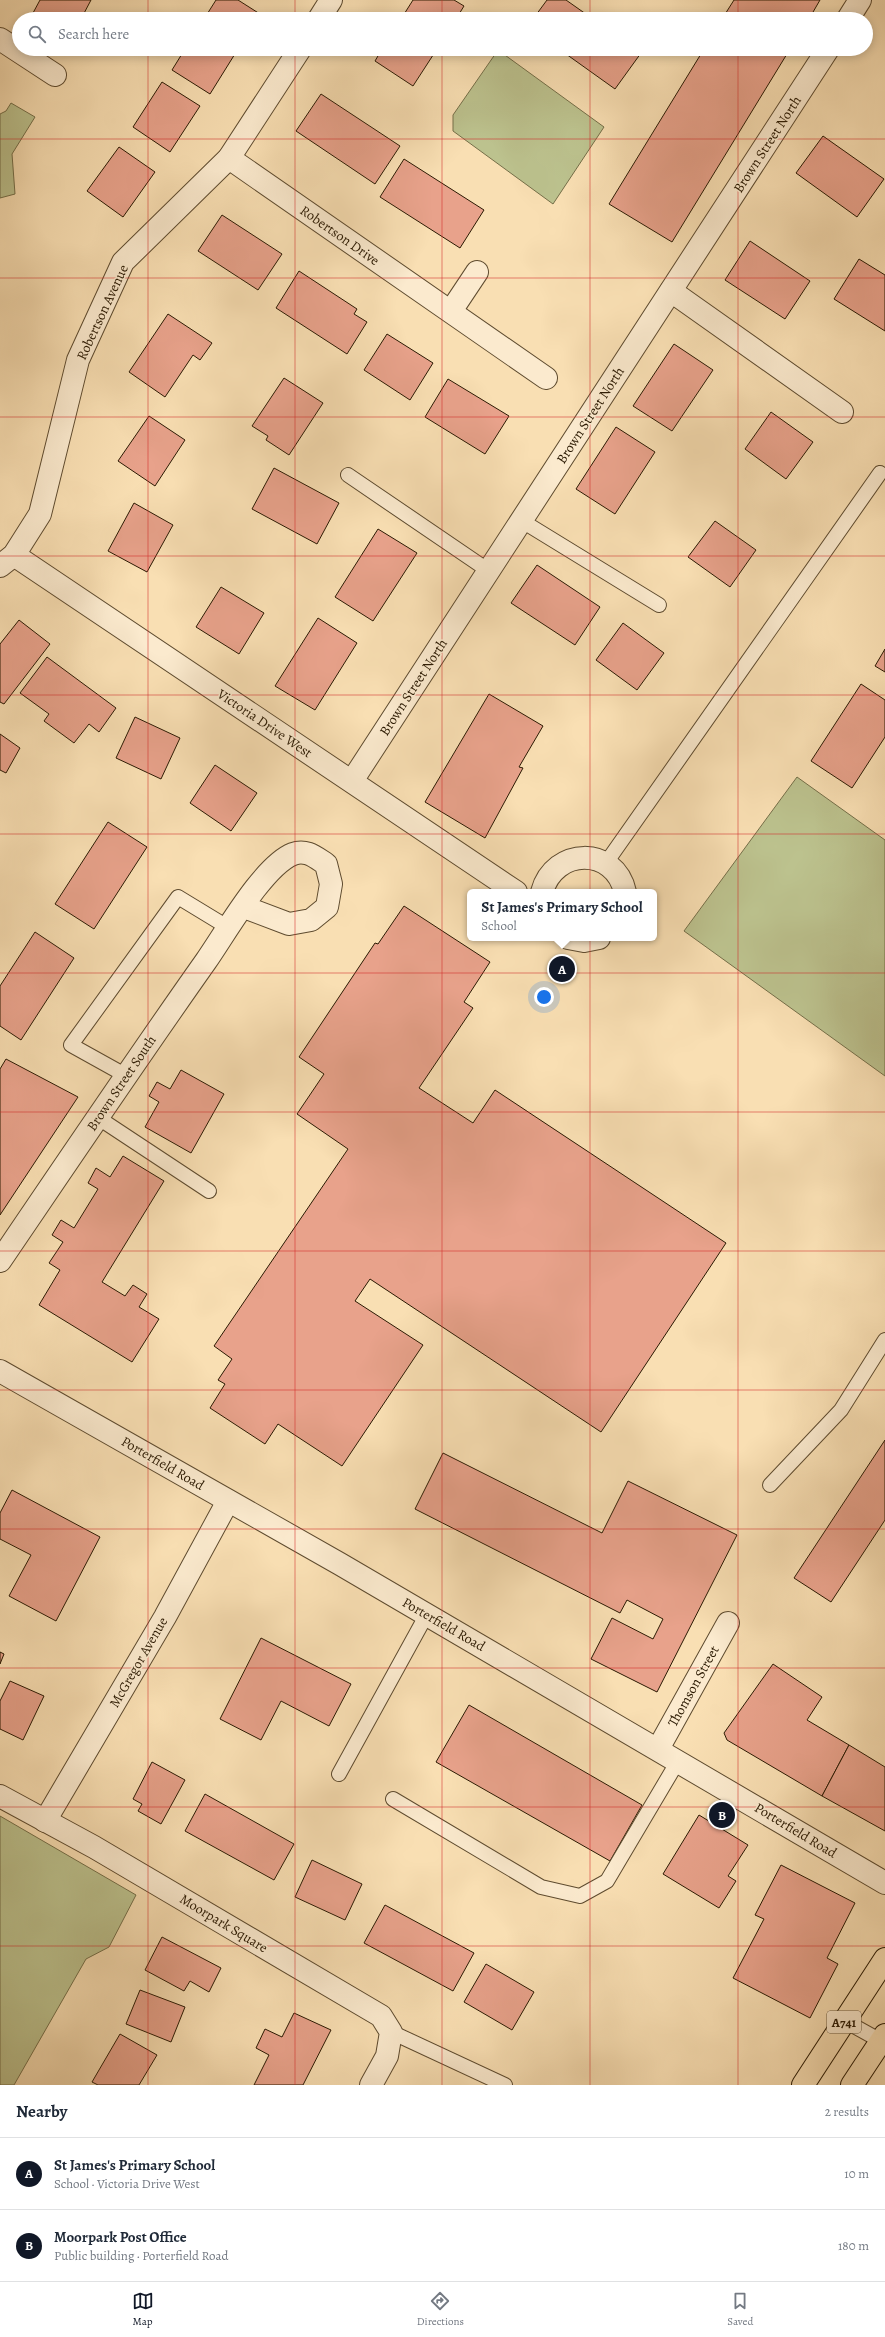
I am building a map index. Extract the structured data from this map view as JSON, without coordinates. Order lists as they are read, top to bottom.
{
  "streets": {
    "main road": ["A741"],
    "street": [
      "Brown Street North",
      "Robertson Drive",
      "Robertson Avenue",
      "Victoria Drive West",
      "Brown Street South",
      "Porterfield Road",
      "McGregor Avenue",
      "Thomson Street",
      "Moorpark Square"
    ]
  },
  "crossings": [
    ["Brown Street North", "Victoria Drive West"],
    ["Robertson Drive", "Robertson Avenue"],
    ["Robertson Avenue", "Victoria Drive West"],
    ["Porterfield Road", "McGregor Avenue"],
    ["Porterfield Road", "Thomson Street"],
    ["McGregor Avenue", "Moorpark Square"]
  ],
  "page": {
    "search": "Search here",
    "popup": ["St James's Primary School", "School"],
    "pins": ["A", "B"],
    "heading": ["Nearby", "2 results"],
    "list": [
      {
        "mark": "A",
        "name": "St James's Primary School",
        "note": "School · Victoria Drive West",
        "value": "10 m"
      },
      {
        "mark": "B",
        "name": "Moorpark Post Office",
        "note": "Public building · Porterfield Road",
        "value": "180 m"
      }
    ],
    "nav": ["Map", "Directions", "Saved"]
  }
}
